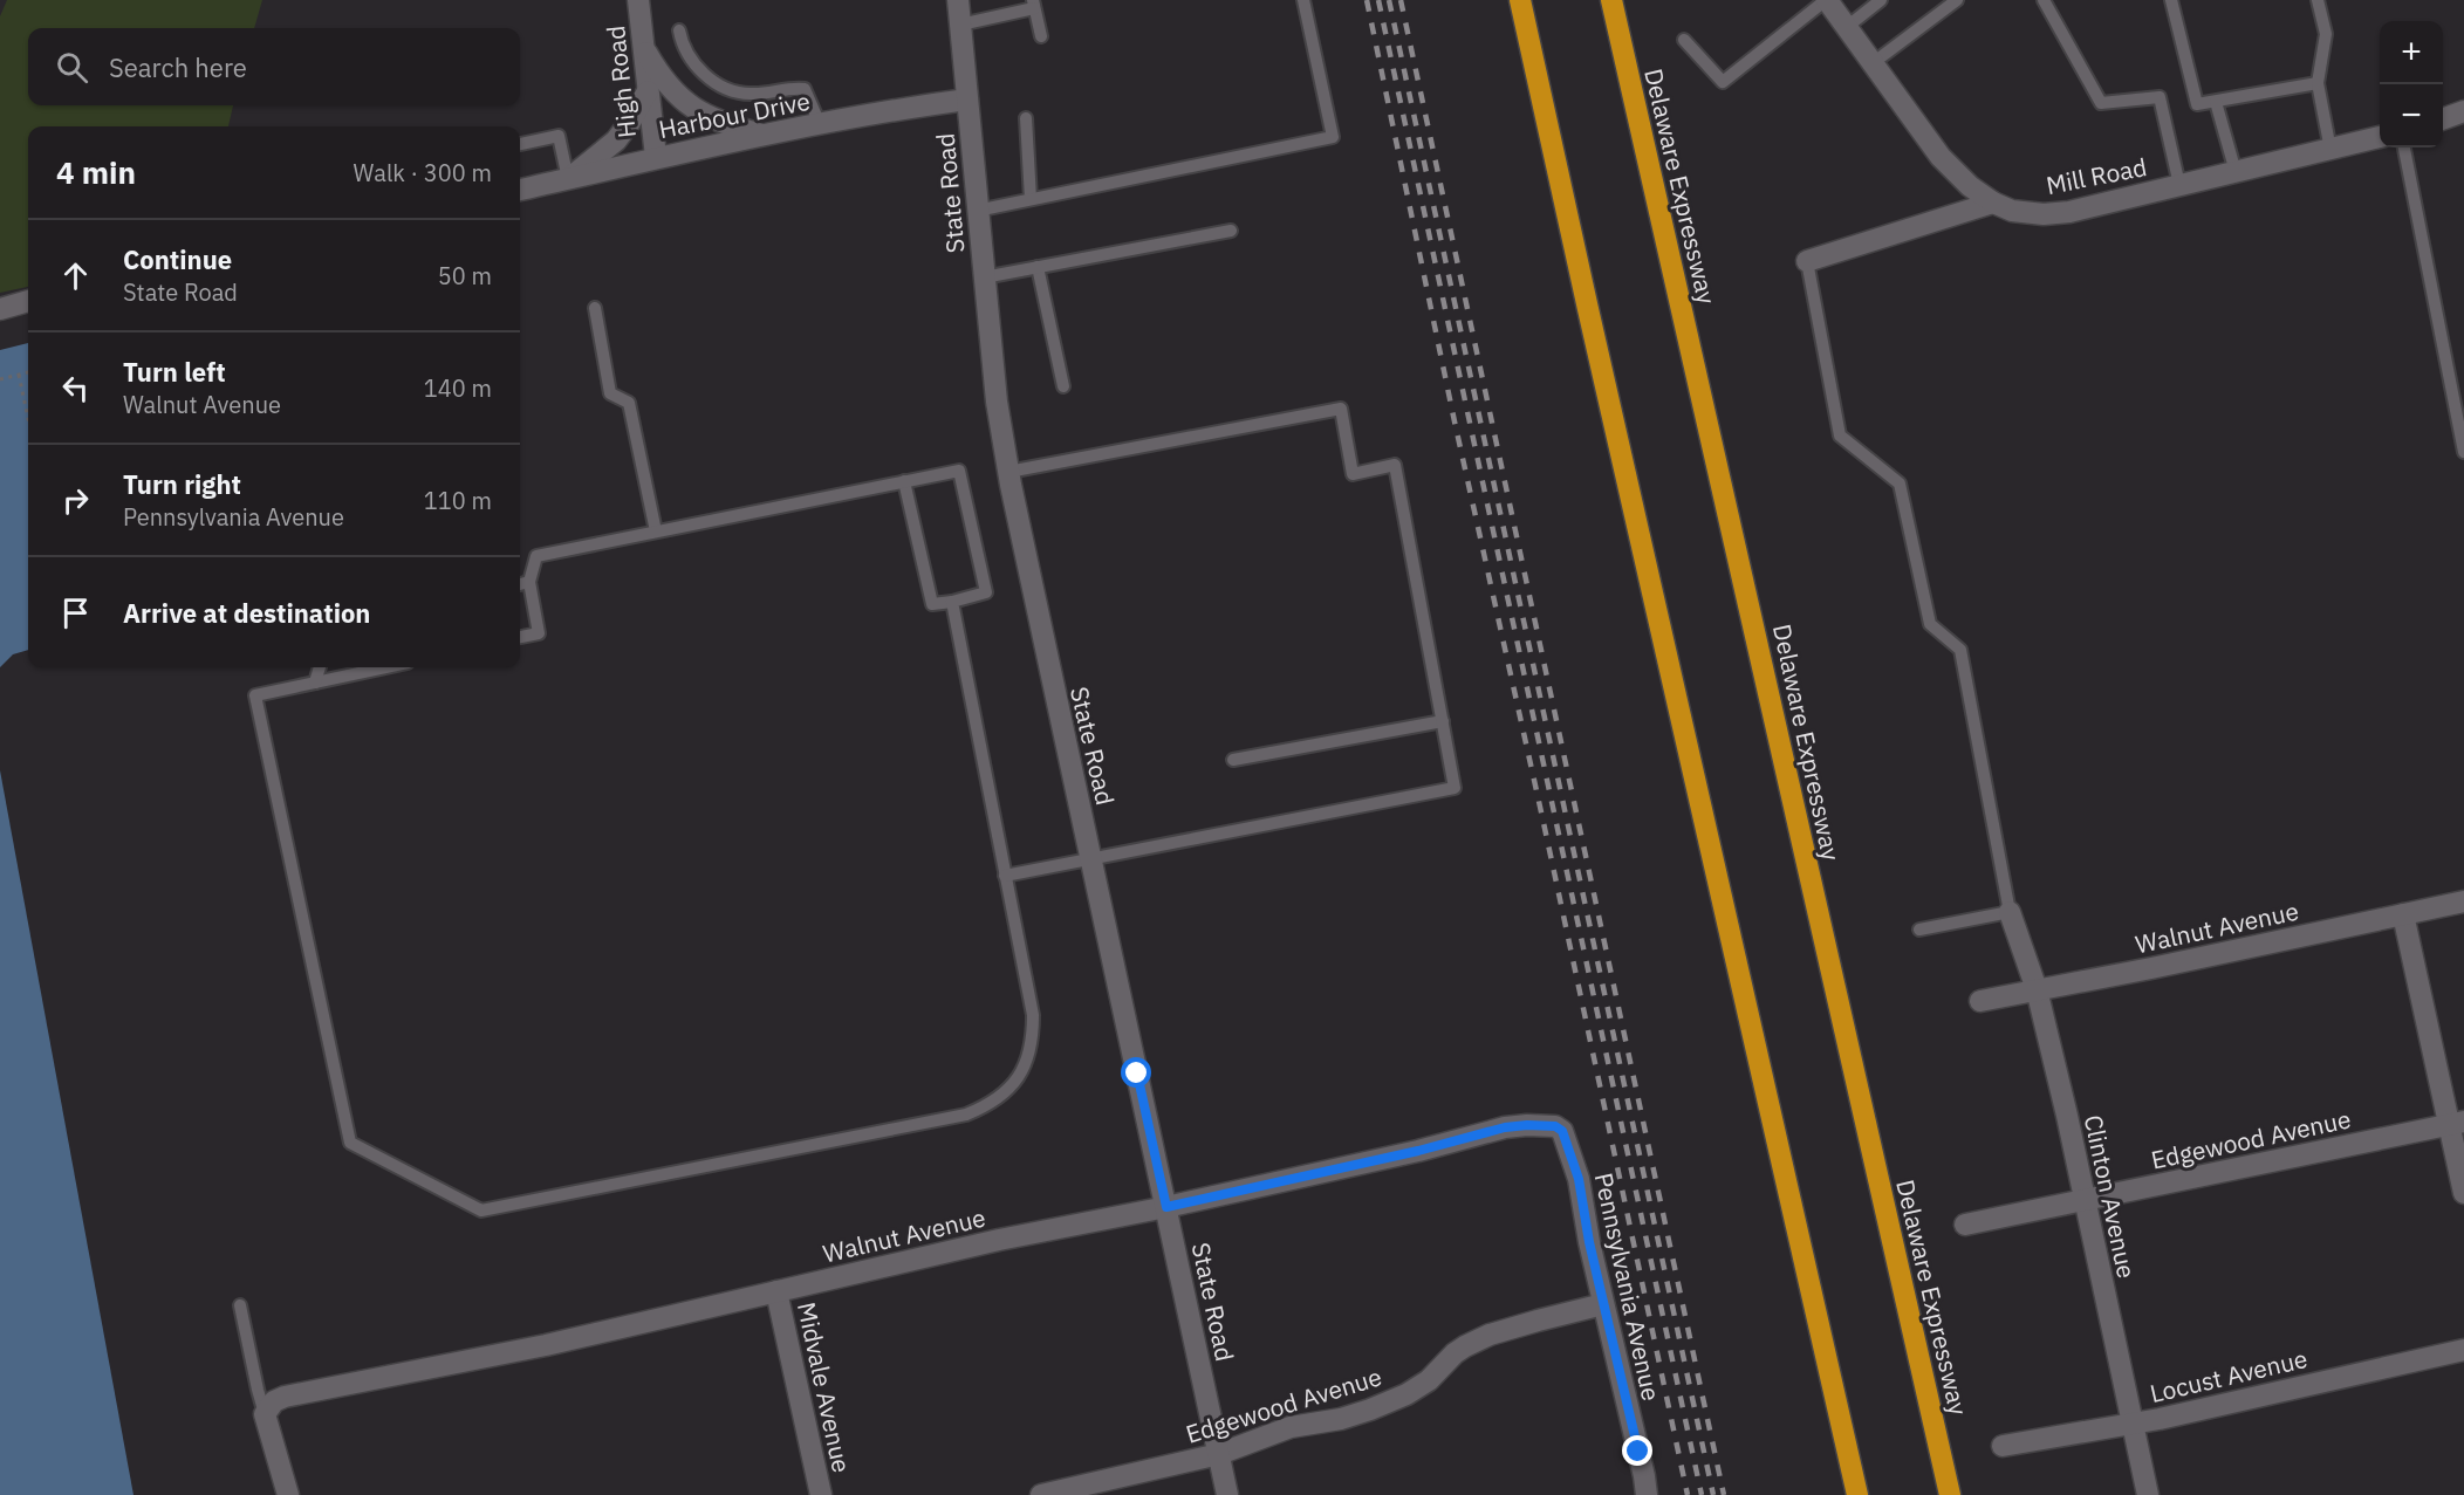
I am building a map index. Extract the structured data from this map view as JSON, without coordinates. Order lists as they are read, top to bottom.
{
  "streets": {
    "highway": ["Delaware Expressway"],
    "street": [
      "High Road",
      "Harbour Drive",
      "Mill Road",
      "State Road",
      "Walnut Avenue",
      "Edgewood Avenue",
      "Clinton Avenue",
      "Pennsylvania Avenue",
      "Locust Avenue",
      "Midvale Avenue"
    ]
  },
  "crossings": [
    ["High Road", "Harbour Drive"],
    ["Harbour Drive", "State Road"],
    ["State Road", "Walnut Avenue"],
    ["State Road", "Edgewood Avenue"],
    ["Walnut Avenue", "Clinton Avenue"],
    ["Walnut Avenue", "Pennsylvania Avenue"],
    ["Walnut Avenue", "Midvale Avenue"],
    ["Edgewood Avenue", "Clinton Avenue"],
    ["Edgewood Avenue", "Pennsylvania Avenue"],
    ["Clinton Avenue", "Locust Avenue"]
  ],
  "page": {
    "map_buttons": ["+", "−"],
    "search": "Search here",
    "heading": ["4 min", "Walk · 300 m"],
    "list": [
      ["Continue", "State Road", "50 m"],
      ["Turn left", "Walnut Avenue", "140 m"],
      ["Turn right", "Pennsylvania Avenue", "110 m"],
      "Arrive at destination"
    ]
  }
}
